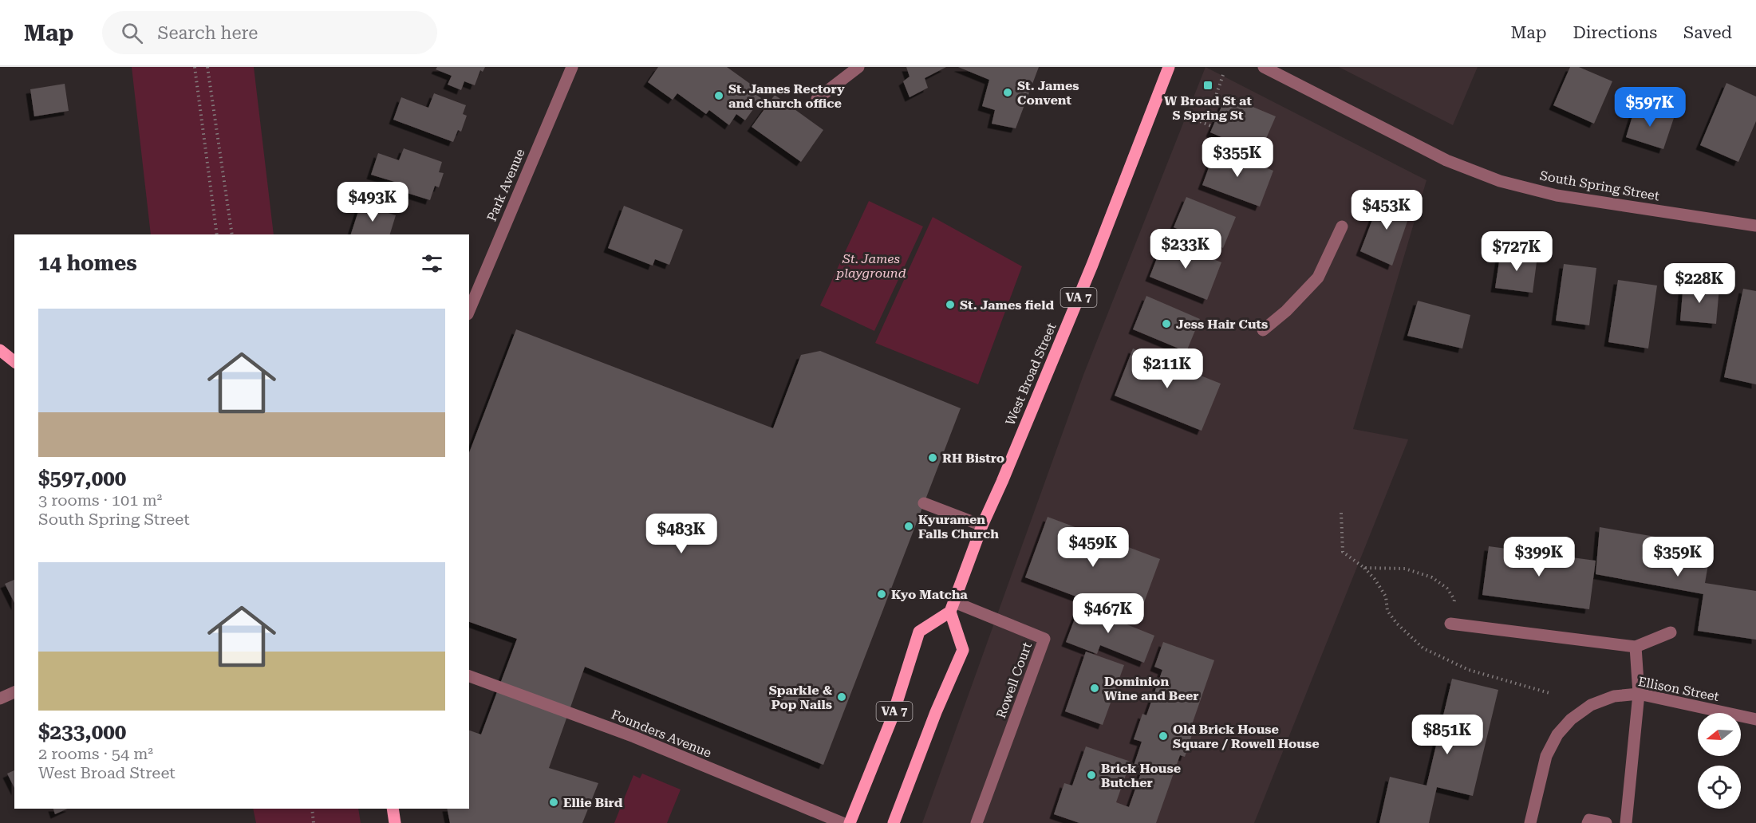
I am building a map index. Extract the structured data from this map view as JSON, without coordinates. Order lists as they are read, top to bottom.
{
  "streets": {
    "main road": ["VA 7", "West Broad Street"],
    "street": [
      "Park Avenue",
      "South Spring Street",
      "Rowell Court",
      "Ellison Street",
      "Founders Avenue"
    ]
  },
  "crossings": [
    ["VA 7", "West Broad Street"],
    ["VA 7", "Rowell Court"],
    ["West Broad Street", "Rowell Court"]
  ],
  "parks": ["St. James playground"],
  "places": {
    "transit": ["W Broad St at S Spring St"],
    "other": [
      "St. James Convent",
      "St. James Rectory and church office",
      "St. James field",
      "Jess Hair Cuts",
      "RH Bistro",
      "Kyuramen Falls Church",
      "Kyo Matcha",
      "Dominion Wine and Beer",
      "Sparkle & Pop Nails",
      "Old Brick House Square / Rowell House",
      "Brick House Butcher",
      "Ellie Bird"
    ]
  },
  "north": "left",
  "page": {
    "header": "Map",
    "search": "Search here",
    "nav": ["Map", "Directions", "Saved"],
    "price": [
      "$597K",
      "$355K",
      "$493K",
      "$453K",
      "$233K",
      "$727K",
      "$228K",
      "$211K",
      "$483K",
      "$459K",
      "$399K",
      "$359K",
      "$467K",
      "$851K"
    ],
    "heading": "14 homes",
    "list": [
      {
        "name": "$597,000",
        "note": "3 rooms · 101 m² · South Spring Street"
      },
      {
        "name": "$233,000",
        "note": "2 rooms · 54 m² · West Broad Street"
      }
    ]
  }
}
